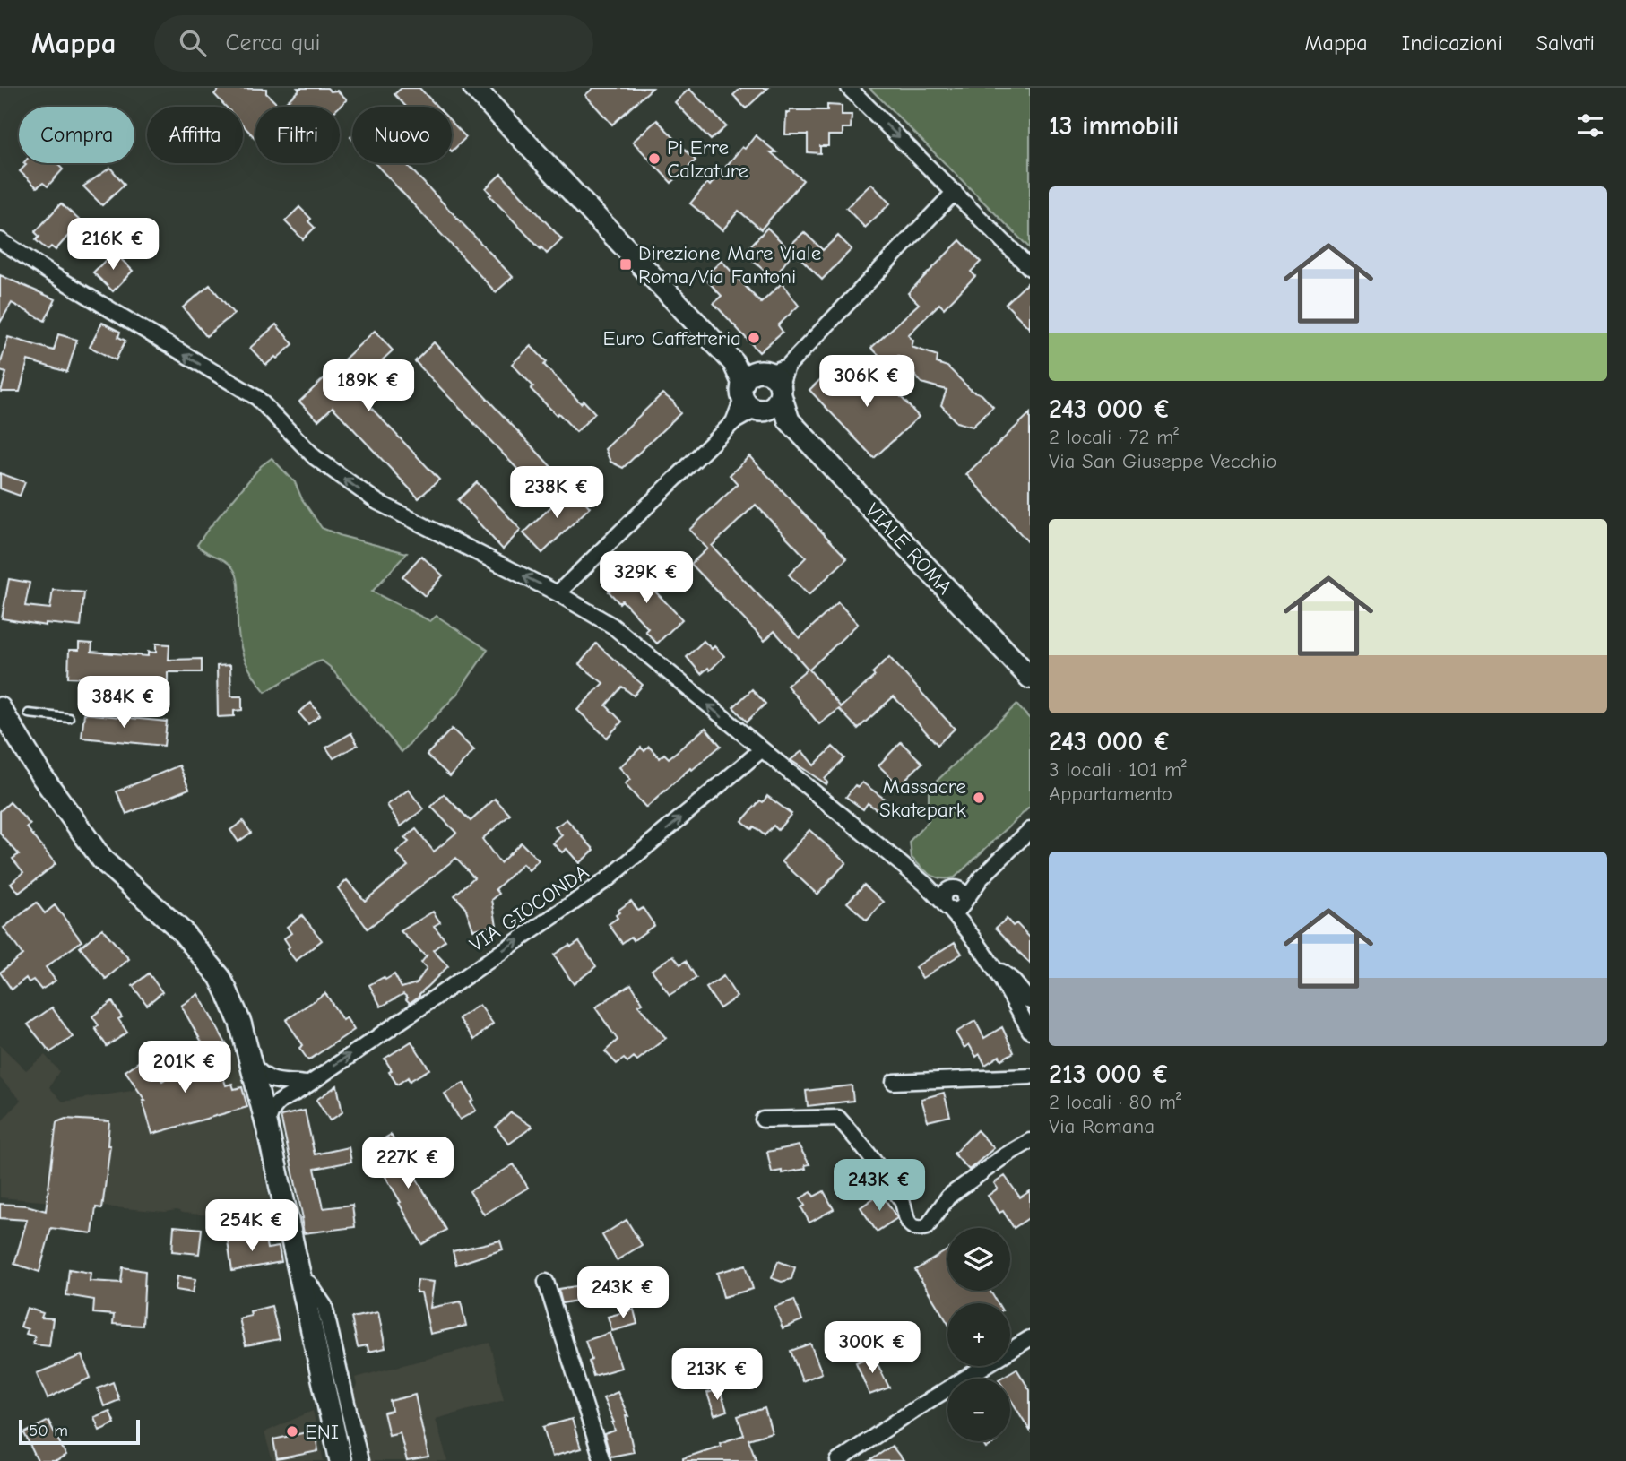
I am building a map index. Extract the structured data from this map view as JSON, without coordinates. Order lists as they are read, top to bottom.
{
  "streets": {
    "main road": ["VIALE ROMA"],
    "street": ["VIA GIOCONDA"]
  },
  "one_way": ["VIA GIOCONDA"],
  "places": {
    "other": [
      "Pi Erre Calzature",
      "Euro Caffetteria",
      "Massacre Skatepark",
      "ENI"
    ],
    "transit": ["Direzione Mare Viale Roma/Via Fantoni"]
  },
  "scale_bar": "50 m",
  "page": {
    "header": "Mappa",
    "search": "Cerca qui",
    "nav": ["Mappa", "Indicazioni", "Salvati"],
    "heading": "13 immobili",
    "chip": [
      "Compra",
      "Affitta",
      "Filtri",
      "Nuovo"
    ],
    "list": [
      {
        "name": "243 000 €",
        "note": "2 locali · 72 m² · Via San Giuseppe Vecchio"
      },
      {
        "name": "243 000 €",
        "note": "3 locali · 101 m² · Appartamento"
      },
      {
        "name": "213 000 €",
        "note": "2 locali · 80 m² · Via Romana"
      }
    ],
    "price": [
      "216K €",
      "306K €",
      "189K €",
      "238K €",
      "329K €",
      "384K €",
      "201K €",
      "227K €",
      "243K €",
      "254K €",
      "243K €",
      "300K €",
      "213K €"
    ],
    "map_buttons": ["+", "−"],
    "scale": "50 m"
  }
}
